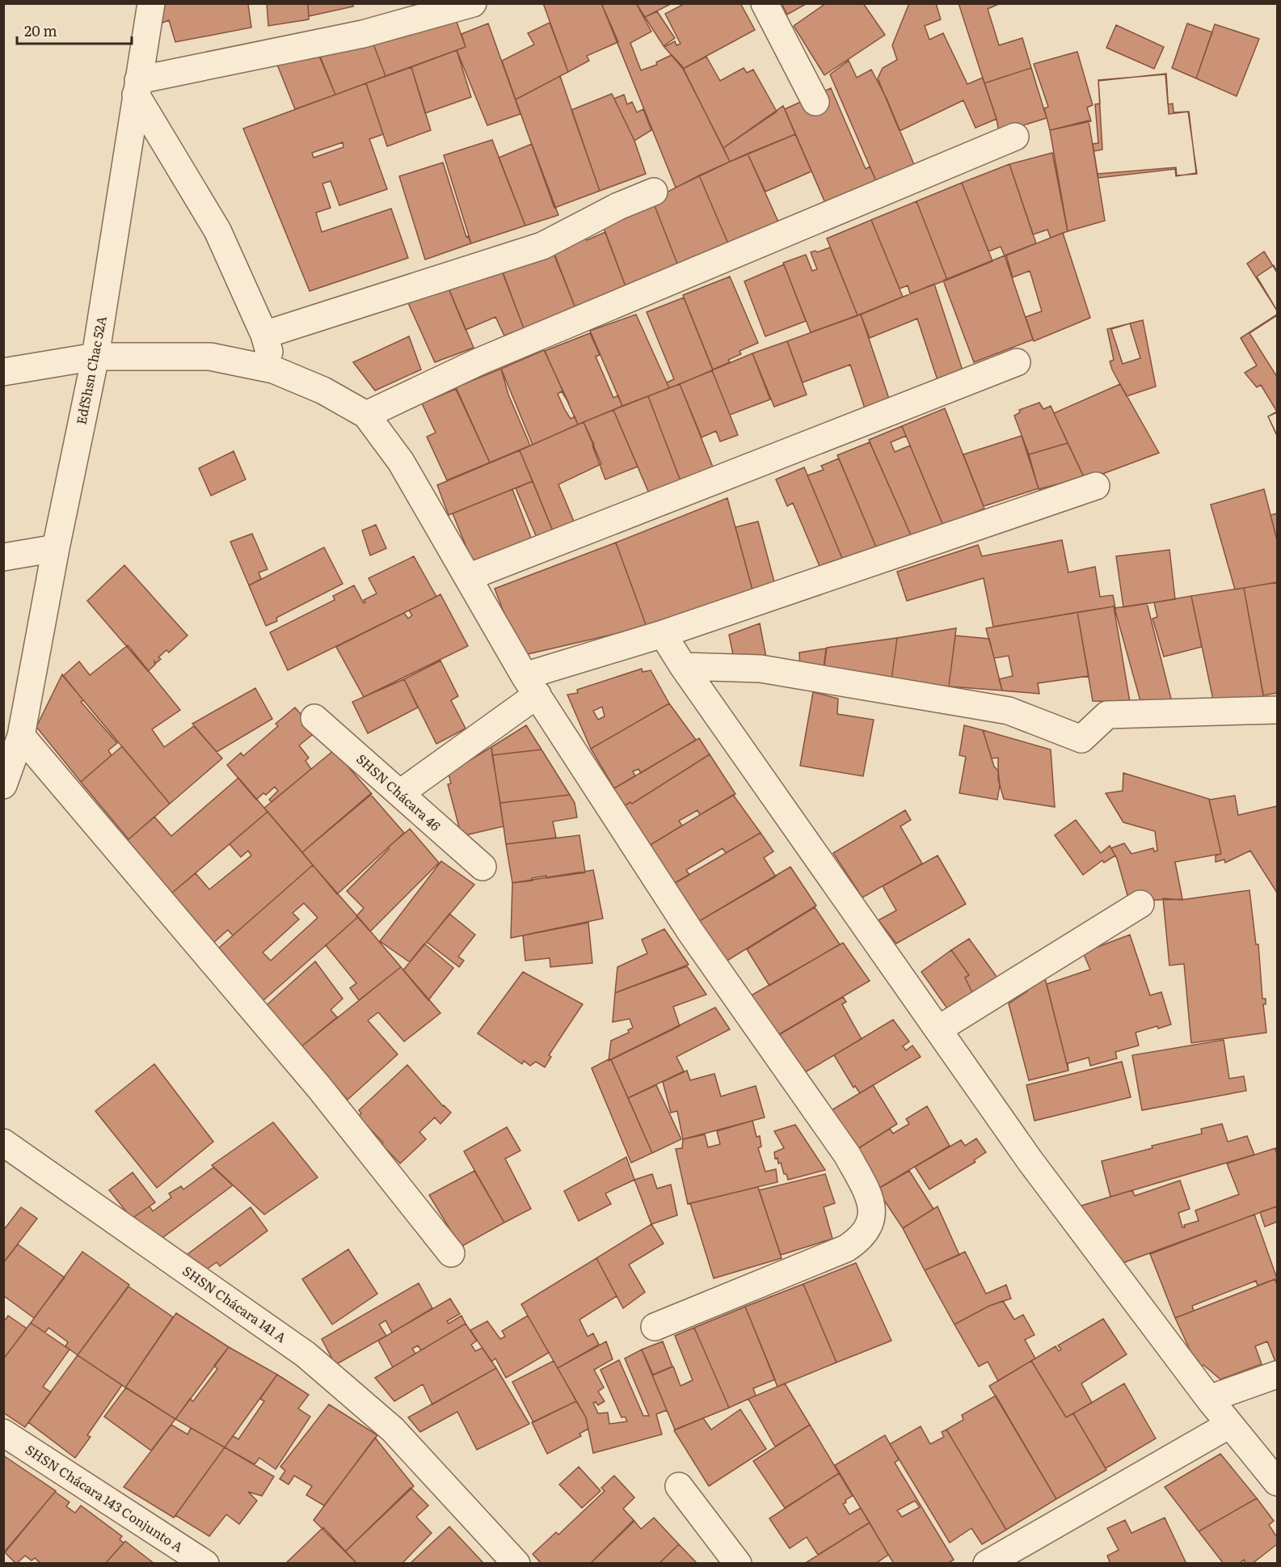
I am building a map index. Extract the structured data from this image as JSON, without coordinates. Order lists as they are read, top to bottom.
{
  "streets": {
    "street": [
      "EdfShsn Chac 52A",
      "SHSN Chácara 46",
      "SHSN Chácara 141 A",
      "SHSN Chácara 143 Conjunto A"
    ]
  },
  "scale_bar": "20 m"
}
